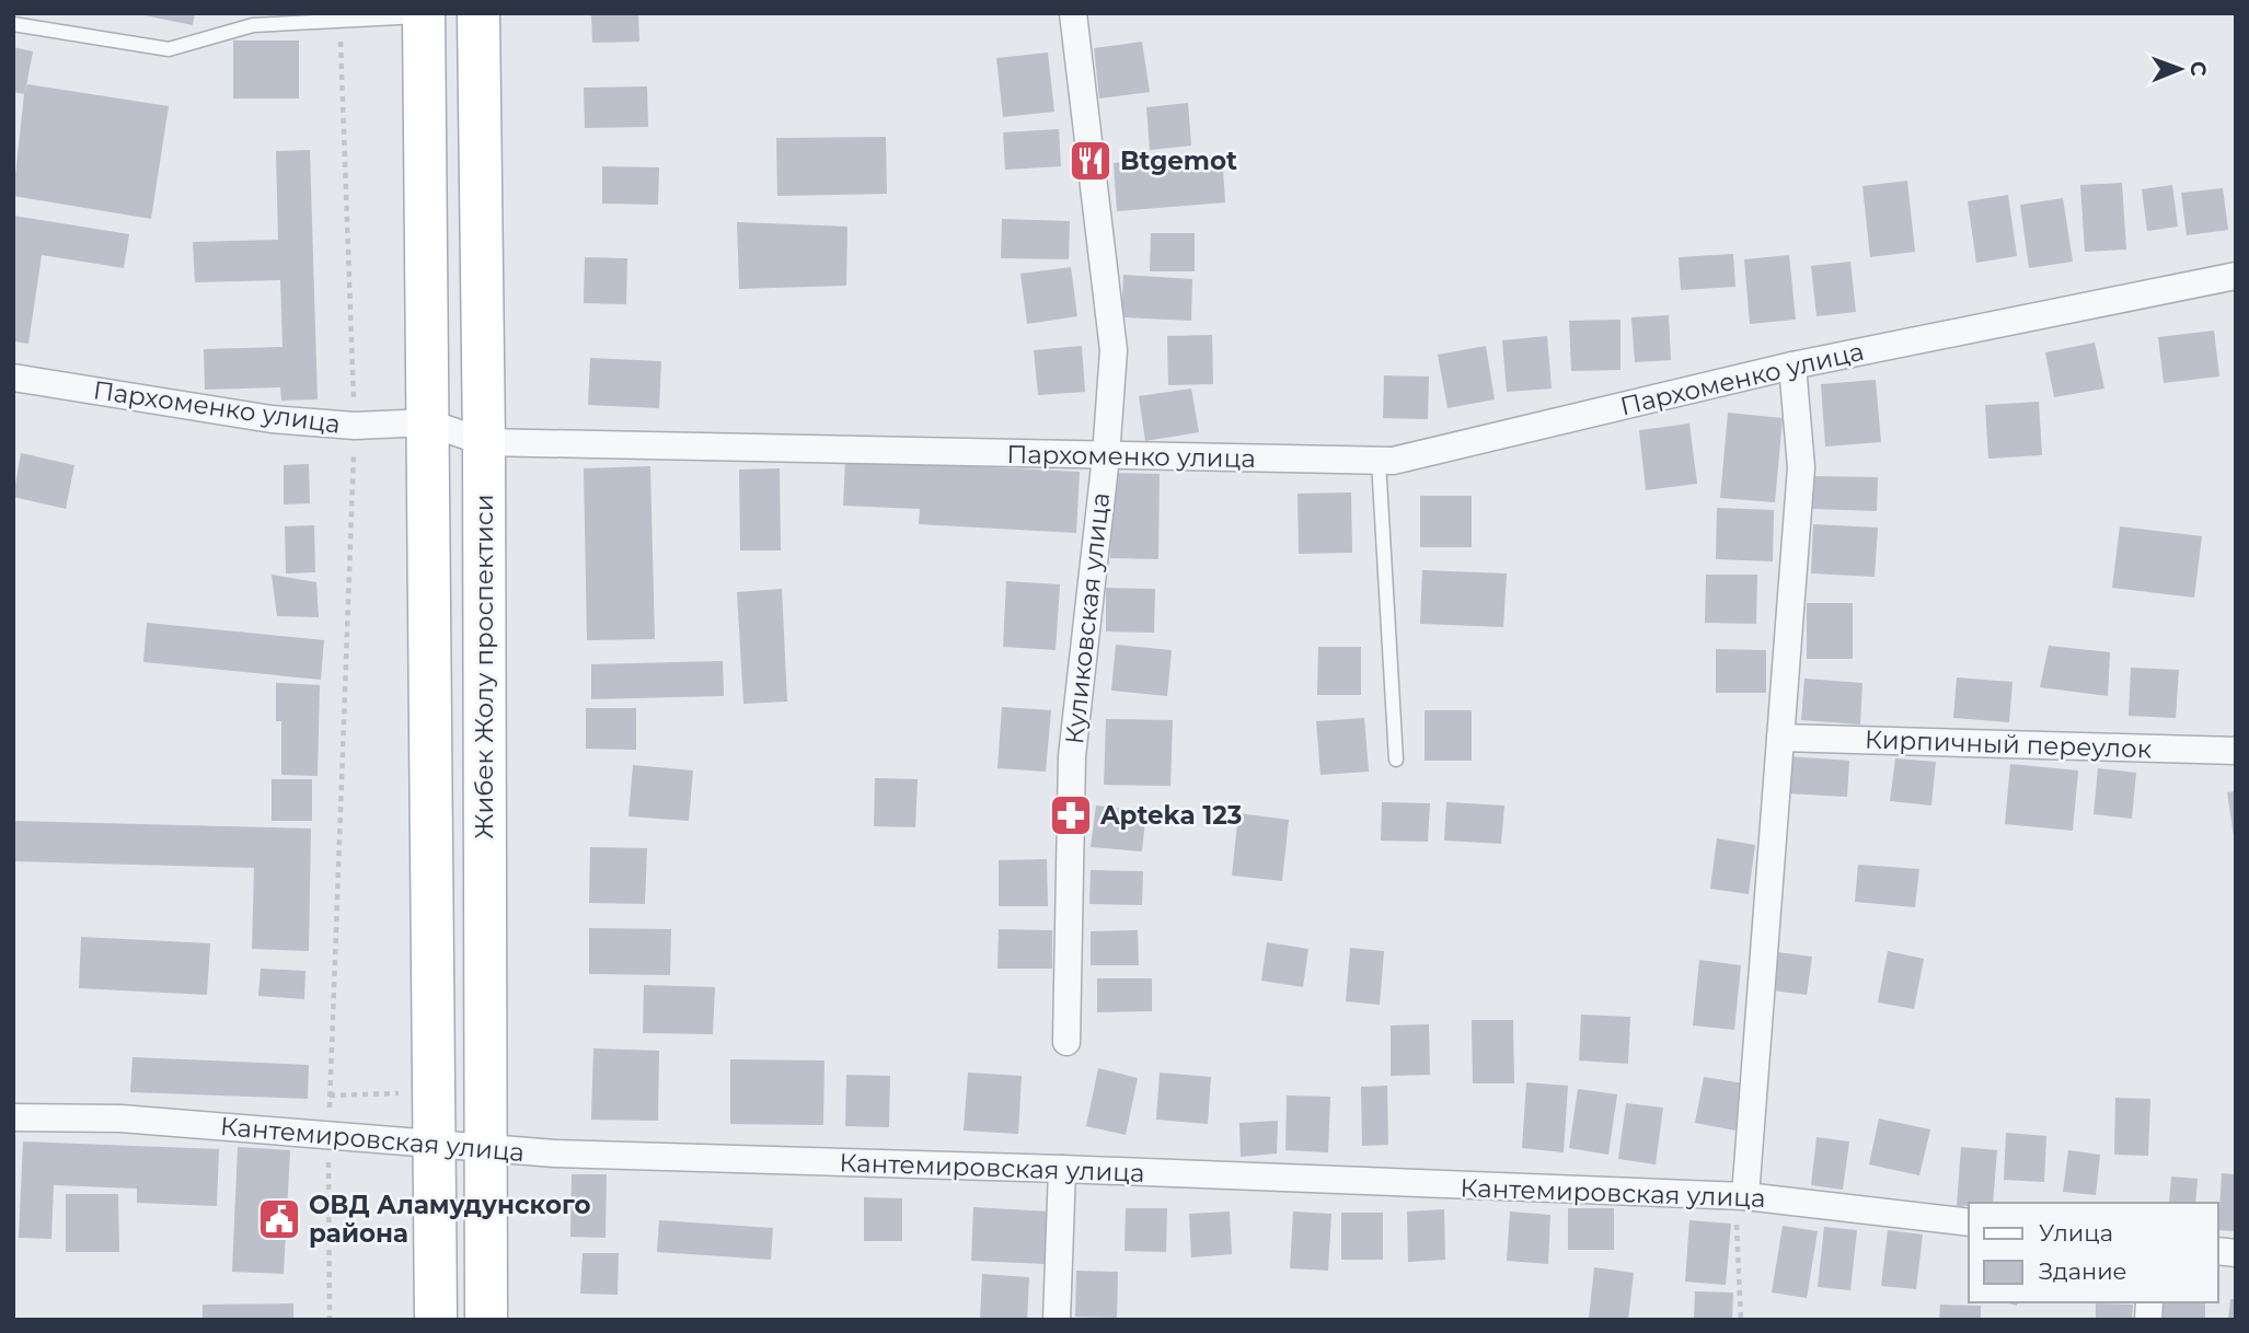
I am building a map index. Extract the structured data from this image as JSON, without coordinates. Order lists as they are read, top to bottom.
{
  "streets": {
    "main road": ["Жибек Жолу проспектиси"],
    "street": [
      "Пархоменко улица",
      "Куликовская улица",
      "Кирпичный переулок",
      "Кантемировская улица"
    ]
  },
  "crossings": [
    ["Пархоменко улица", "Куликовская улица"],
    ["Пархоменко улица", "Жибек Жолу проспектиси"],
    ["Жибек Жолу проспектиси", "Кантемировская улица"]
  ],
  "places": {
    "restaurant": ["Btgemot"],
    "pharmacy": ["Apteka 123"],
    "public building": ["ОВД Аламудунского района"]
  },
  "legend": ["Улица", "Здание"],
  "north": "right"
}
